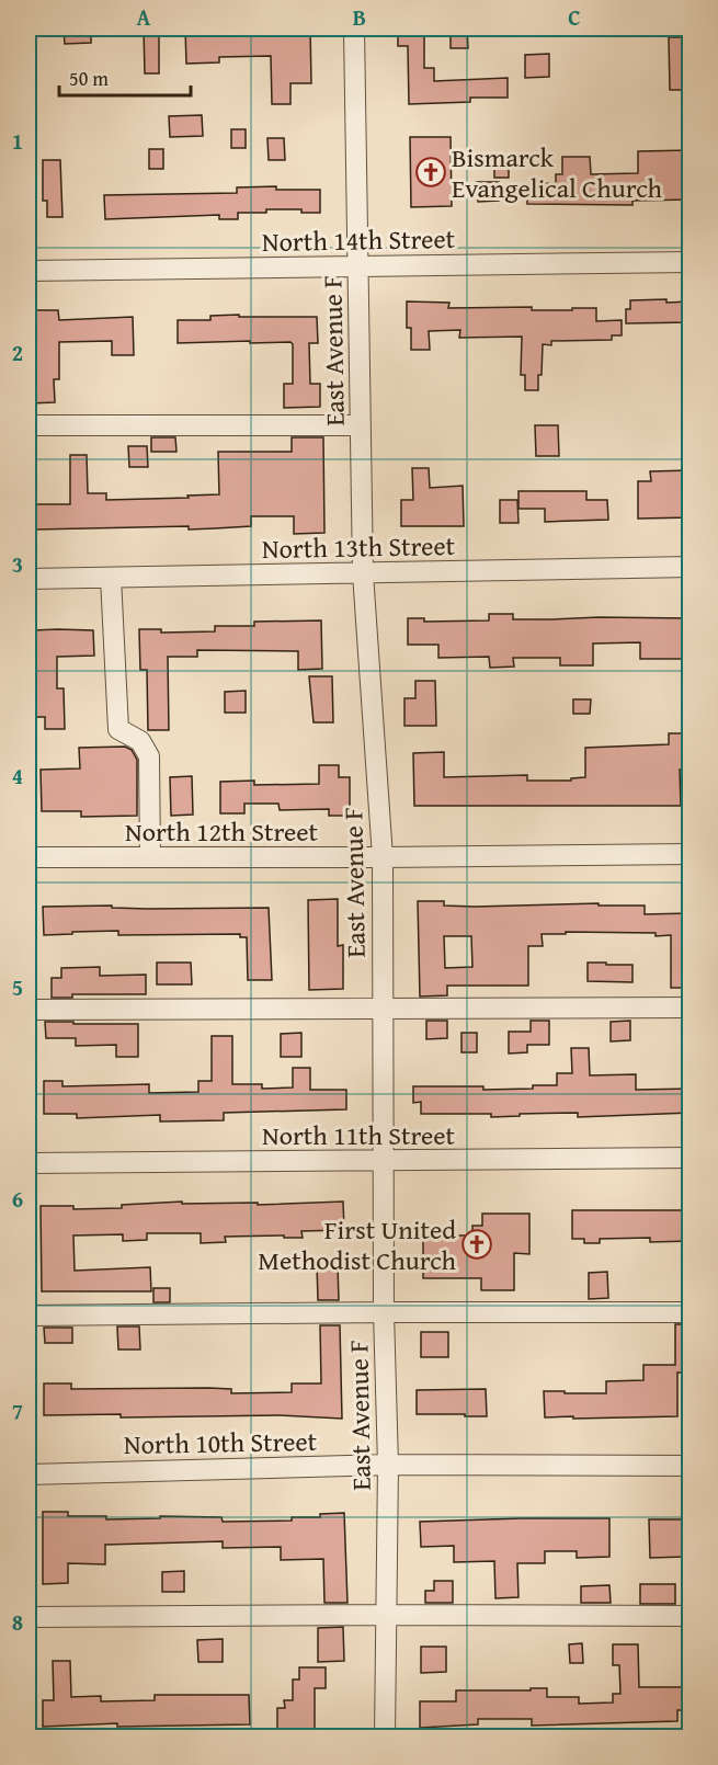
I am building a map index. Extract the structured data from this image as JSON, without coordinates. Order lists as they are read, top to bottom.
{
  "streets": {
    "street": [
      "North 14th Street",
      "East Avenue F",
      "North 13th Street",
      "North 12th Street",
      "North 11th Street",
      "North 10th Street"
    ]
  },
  "crossings": [
    ["North 14th Street", "East Avenue F"],
    ["East Avenue F", "North 13th Street"],
    ["East Avenue F", "North 12th Street"],
    ["East Avenue F", "North 11th Street"],
    ["East Avenue F", "North 10th Street"]
  ],
  "places": {
    "church": ["Bismarck Evangelical Church", "First United Methodist Church"]
  },
  "scale_bar": "50 m",
  "grid": {
    "columns": ["A", "B", "C"],
    "rows": [
      "1",
      "2",
      "3",
      "4",
      "5",
      "6",
      "7",
      "8"
    ]
  }
}
